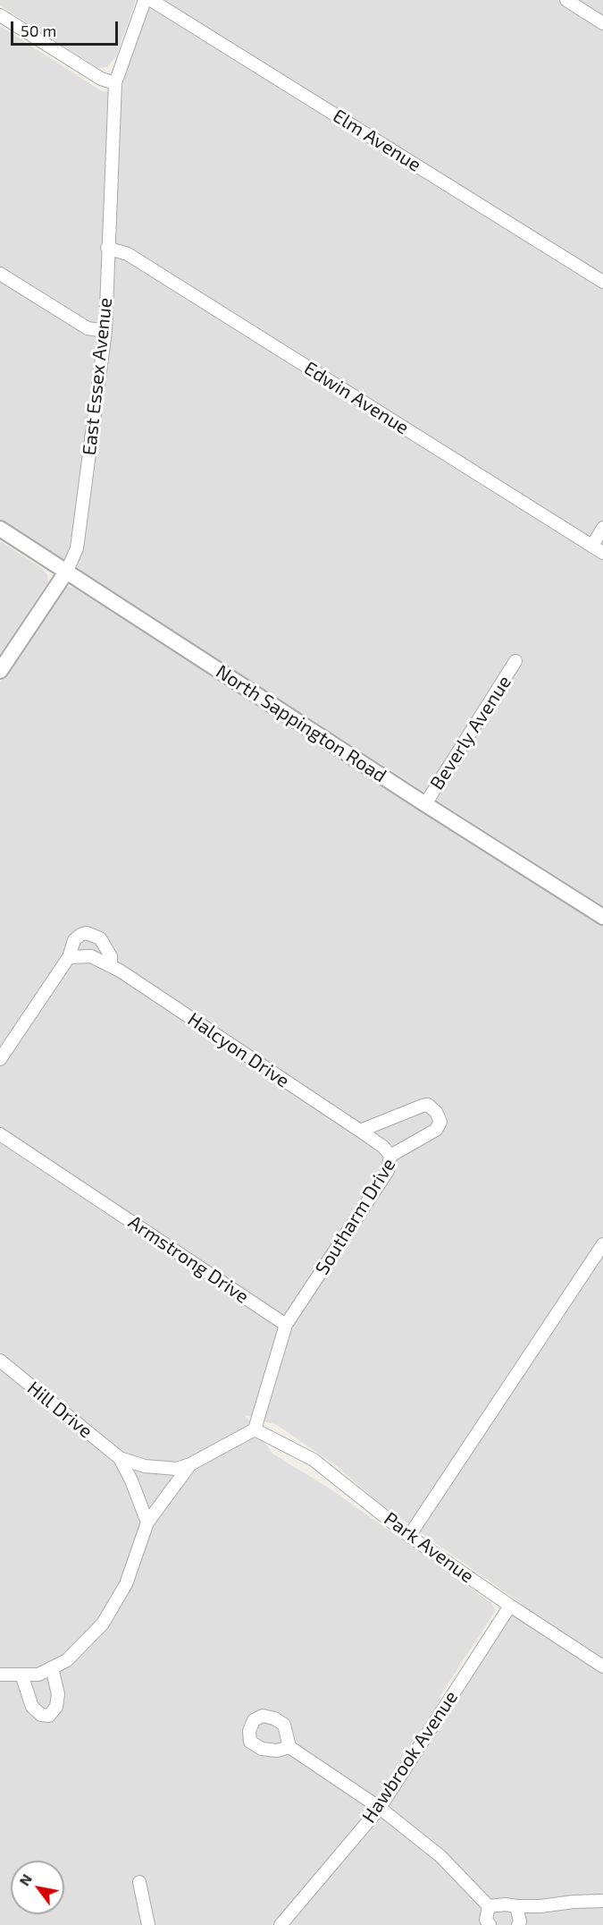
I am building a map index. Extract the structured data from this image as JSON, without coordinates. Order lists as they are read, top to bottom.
{
  "streets": {
    "street": [
      "Elm Avenue",
      "East Essex Avenue",
      "Edwin Avenue",
      "North Sappington Road",
      "Beverly Avenue",
      "Halcyon Drive",
      "Southarm Drive",
      "Armstrong Drive",
      "Hill Drive",
      "Park Avenue",
      "Hawbrook Avenue"
    ]
  },
  "crossings": [
    ["East Essex Avenue", "Edwin Avenue"],
    ["East Essex Avenue", "North Sappington Road"],
    ["North Sappington Road", "Beverly Avenue"],
    ["Halcyon Drive", "Southarm Drive"],
    ["Southarm Drive", "Armstrong Drive"],
    ["Hill Drive", "Park Avenue"],
    ["Park Avenue", "Hawbrook Avenue"]
  ],
  "scale_bar": "50 m",
  "north": "top left"
}
